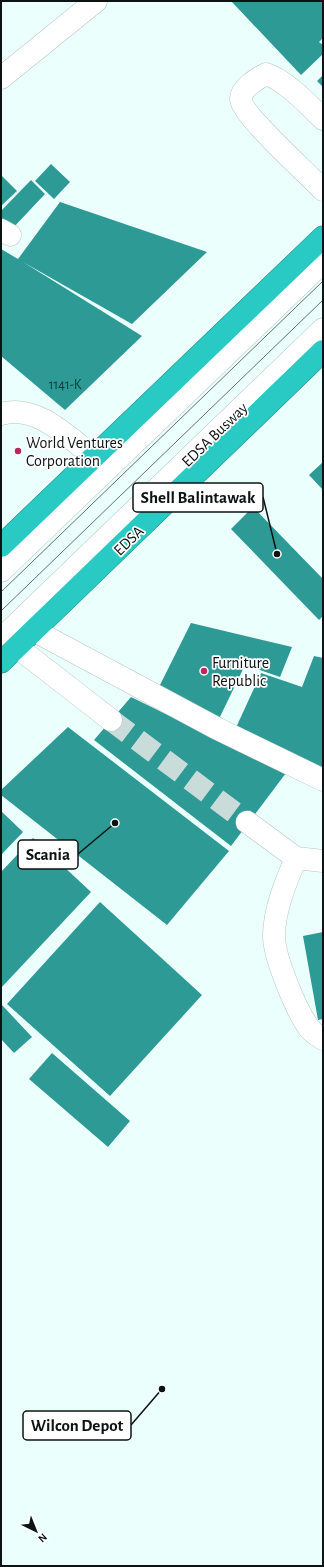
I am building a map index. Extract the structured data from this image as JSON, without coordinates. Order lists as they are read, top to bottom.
{
  "streets": {
    "highway": ["EDSA"],
    "street": ["EDSA Busway"]
  },
  "crossings": [
    ["EDSA Busway", "EDSA"]
  ],
  "places": [
    "World Ventures Corporation",
    "Shell Balintawak",
    "Furniture Republic",
    "Scania",
    "Wilcon Depot"
  ],
  "house_numbers": ["1141-K"],
  "north": "bottom right"
}
